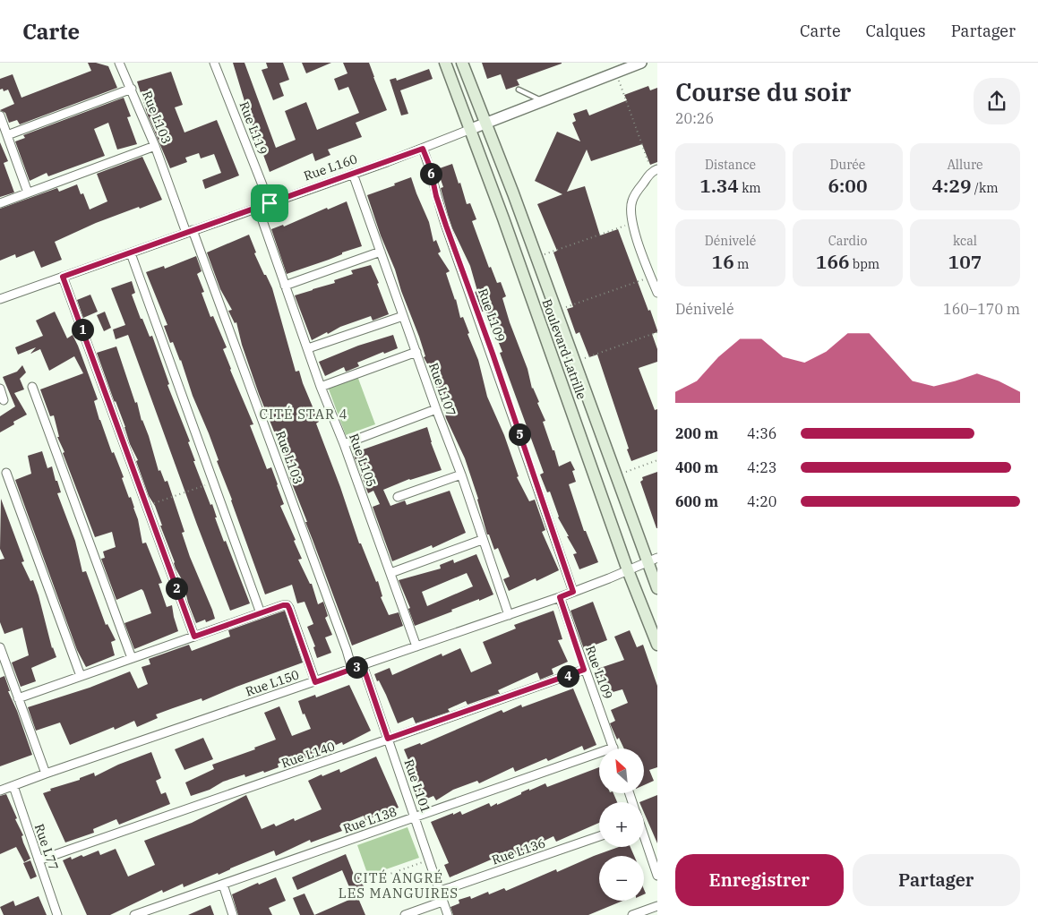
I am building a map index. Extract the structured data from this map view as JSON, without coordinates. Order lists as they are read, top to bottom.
{
  "streets": {
    "main road": ["Boulevard Latrille"],
    "street": [
      "Rue L103",
      "Rue L119",
      "Rue L160",
      "Rue L109",
      "Rue L107",
      "Rue L105",
      "Rue L150",
      "Rue L140",
      "Rue L101",
      "Rue L138",
      "Rue L77",
      "Rue L136"
    ]
  },
  "crossings": [
    ["Rue L103", "Rue L160"],
    ["Rue L103", "Rue L150"],
    ["Rue L119", "Rue L160"],
    ["Rue L160", "Rue L109"],
    ["Rue L160", "Boulevard Latrille"],
    ["Rue L160", "Rue L107"],
    ["Rue L160", "Rue L105"],
    ["Rue L109", "Rue L150"],
    ["Rue L109", "Rue L140"],
    ["Rue L109", "Rue L138"],
    ["Boulevard Latrille", "Rue L150"],
    ["Rue L107", "Rue L150"],
    ["Rue L105", "Rue L150"],
    ["Rue L150", "Rue L101"],
    ["Rue L150", "Rue L77"],
    ["Rue L140", "Rue L101"],
    ["Rue L140", "Rue L77"],
    ["Rue L101", "Rue L138"],
    ["Rue L101", "Rue L136"]
  ],
  "districts": ["CITÉ STAR 4", "CITÉ ANGRÉ LES MANGUIRES"],
  "north": "top left",
  "page": {
    "header": "Carte",
    "nav": ["Carte", "Calques", "Partager"],
    "heading": ["Course du soir", "20:26"],
    "stats": [
      ["Distance", "1.34 km"],
      ["Durée", "6:00"],
      ["Allure", "4:29 /km"],
      ["Dénivelé", "16 m"],
      ["Cardio", "166 bpm"],
      ["kcal", "107"]
    ],
    "pins": [
      "6",
      "1",
      "5",
      "2",
      "3",
      "4"
    ],
    "chart": ["Dénivelé", "160–170 m"],
    "list": [
      {
        "name": "200 m",
        "note": "4:36"
      },
      {
        "name": "400 m",
        "note": "4:23"
      },
      {
        "name": "600 m",
        "note": "4:20"
      }
    ],
    "map_buttons": ["+", "−"],
    "buttons": ["Enregistrer", "Partager"]
  }
}
